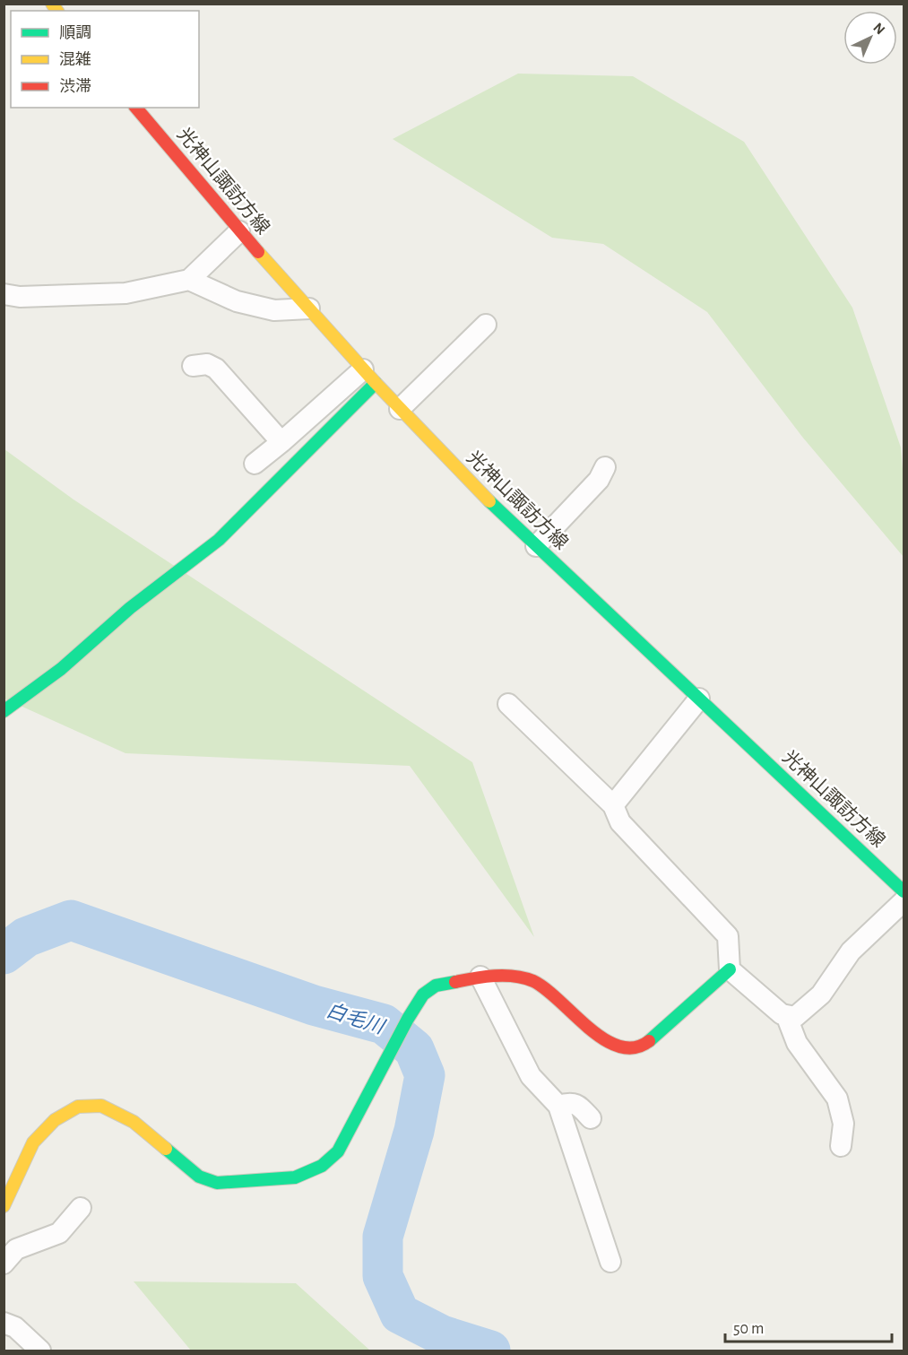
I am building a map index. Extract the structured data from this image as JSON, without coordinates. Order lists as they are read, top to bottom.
{
  "streets": {
    "street": ["光神山諏訪方線"]
  },
  "water": ["白毛川"],
  "legend": ["順調", "混雑", "渋滞"],
  "scale_bar": "50 m",
  "north": "top right"
}
